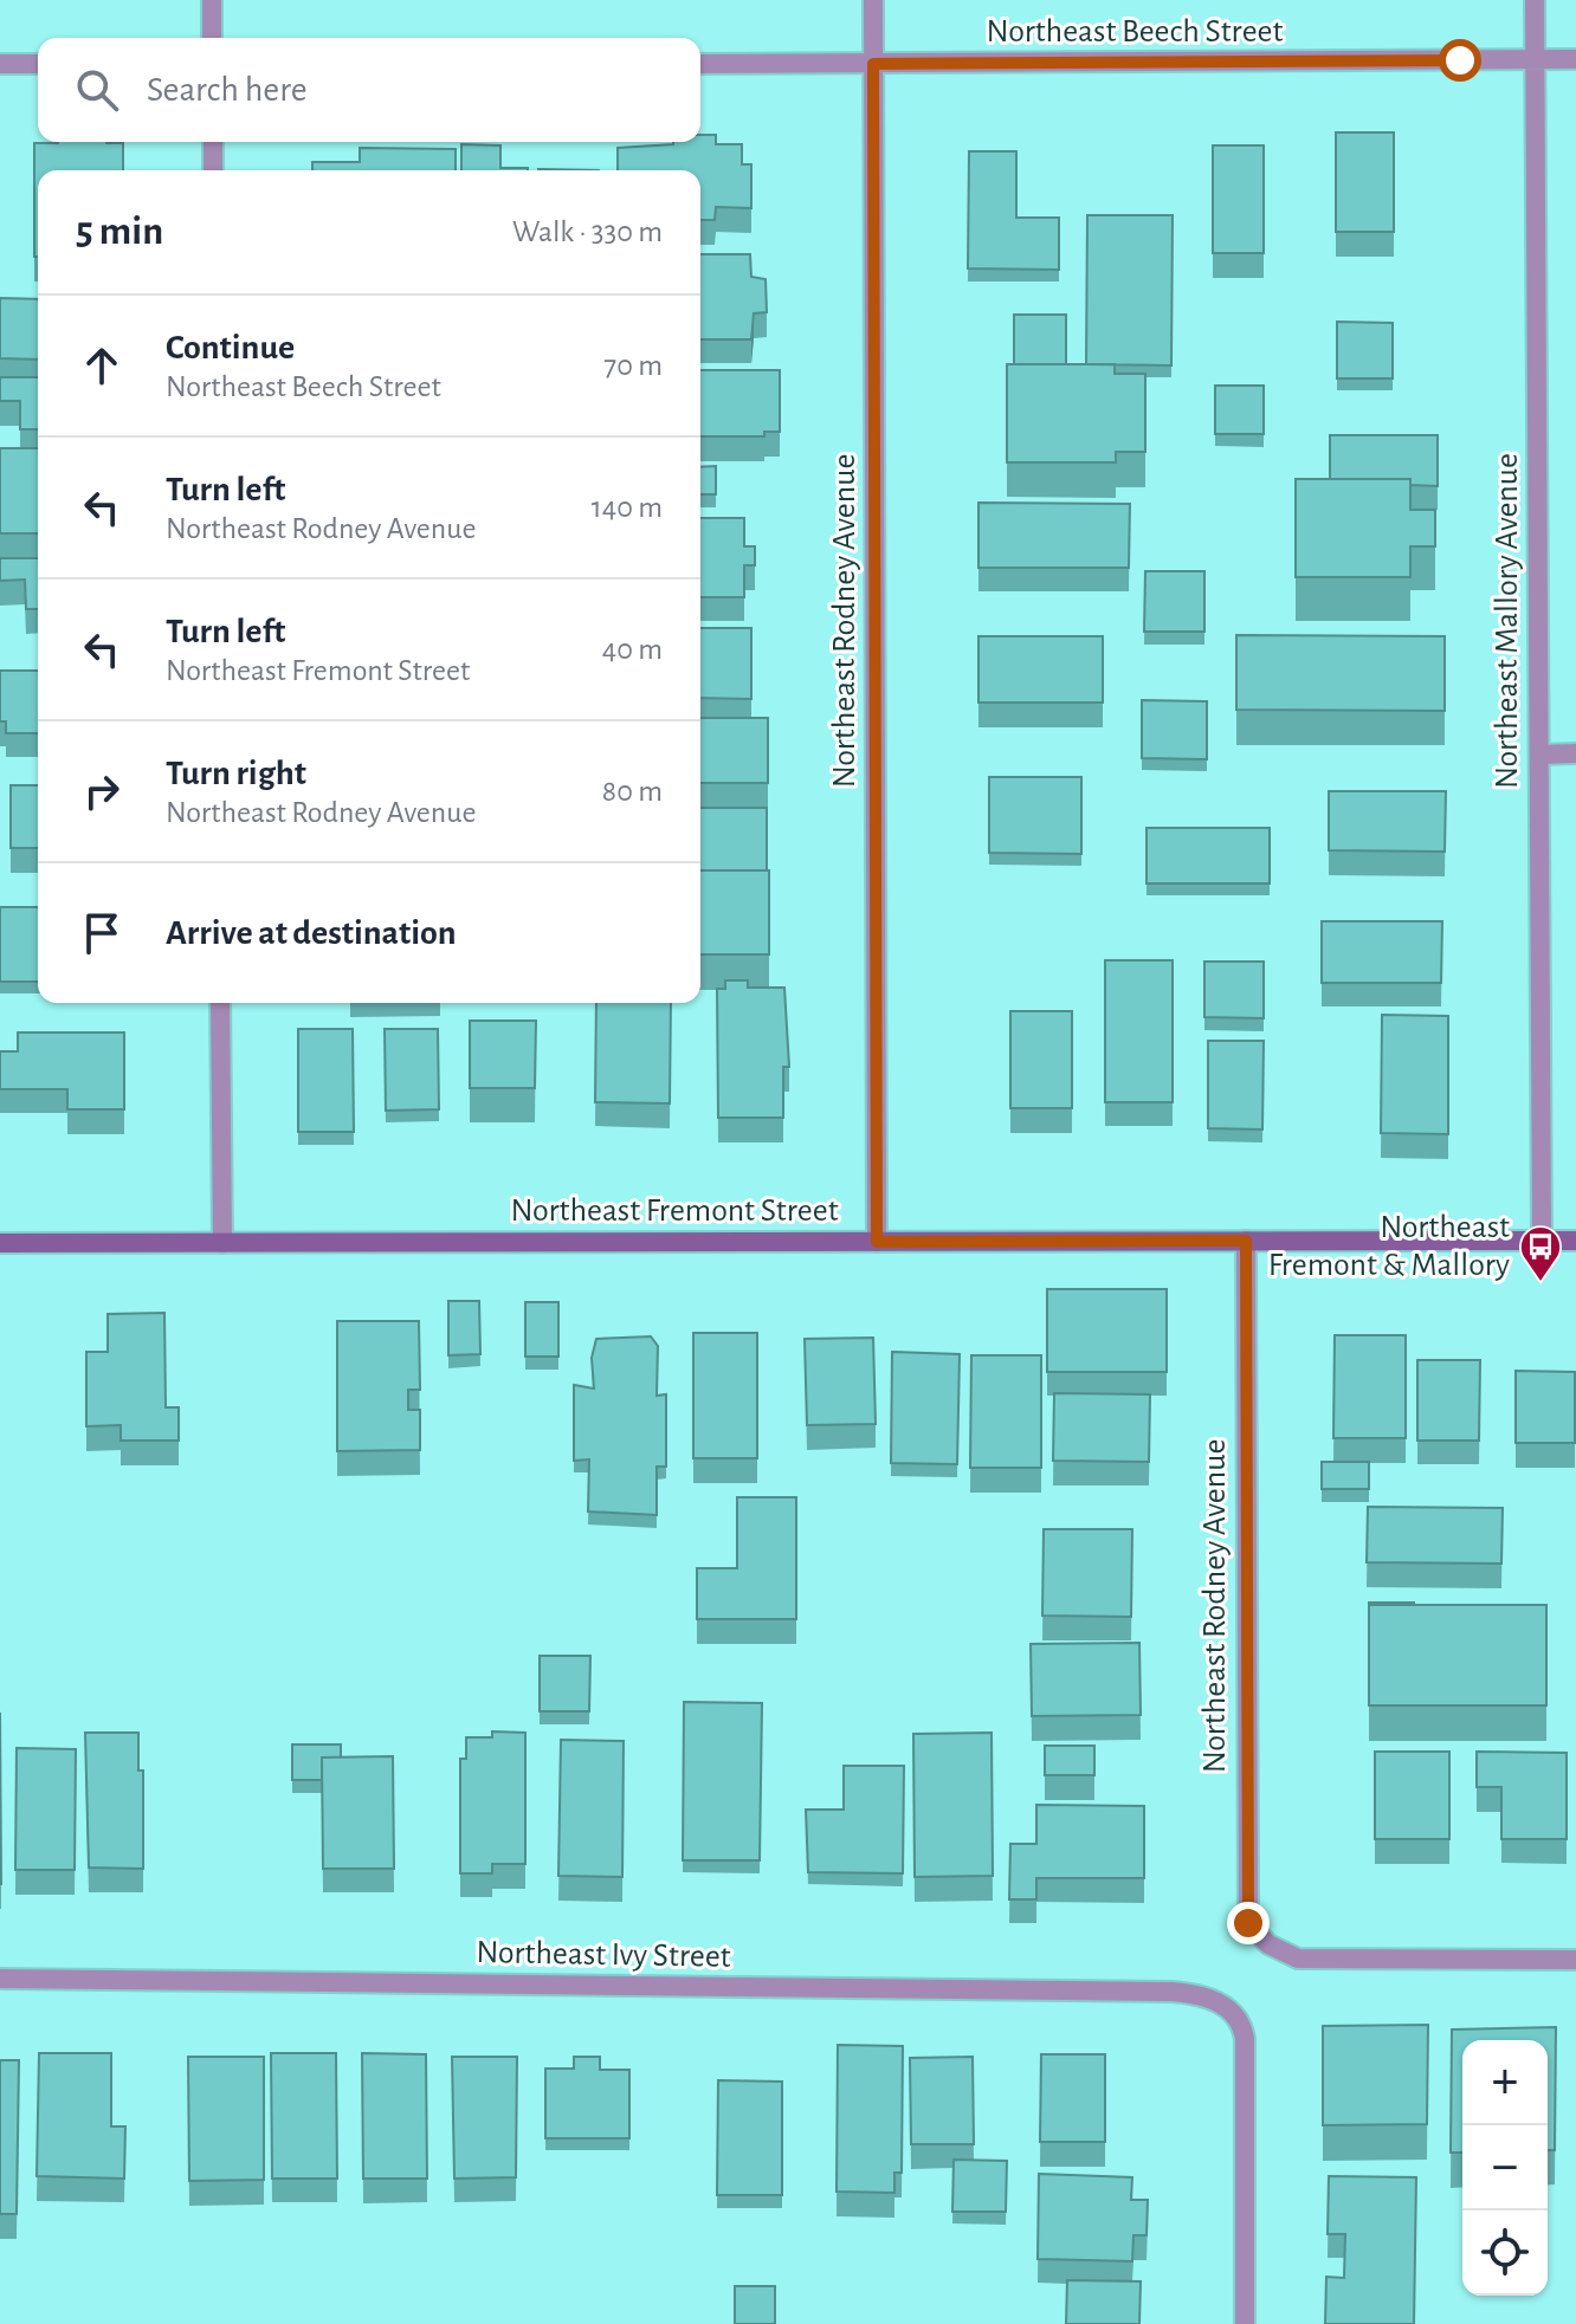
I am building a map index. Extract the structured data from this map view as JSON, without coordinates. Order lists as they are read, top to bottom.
{
  "streets": {
    "main road": ["Northeast Fremont Street"],
    "street": [
      "Northeast Beech Street",
      "Northeast Rodney Avenue",
      "Northeast Mallory Avenue",
      "Northeast Ivy Street"
    ]
  },
  "crossings": [
    ["Northeast Beech Street", "Northeast Rodney Avenue"],
    ["Northeast Beech Street", "Northeast Mallory Avenue"],
    ["Northeast Rodney Avenue", "Northeast Fremont Street"],
    ["Northeast Mallory Avenue", "Northeast Fremont Street"]
  ],
  "places": {
    "bus stop": ["Northeast Fremont & Mallory"]
  },
  "page": {
    "search": "Search here",
    "heading": ["5 min", "Walk · 330 m"],
    "list": [
      ["Continue", "Northeast Beech Street", "70 m"],
      ["Turn left", "Northeast Rodney Avenue", "140 m"],
      ["Turn left", "Northeast Fremont Street", "40 m"],
      ["Turn right", "Northeast Rodney Avenue", "80 m"],
      "Arrive at destination"
    ],
    "map_buttons": ["+", "−"]
  }
}
